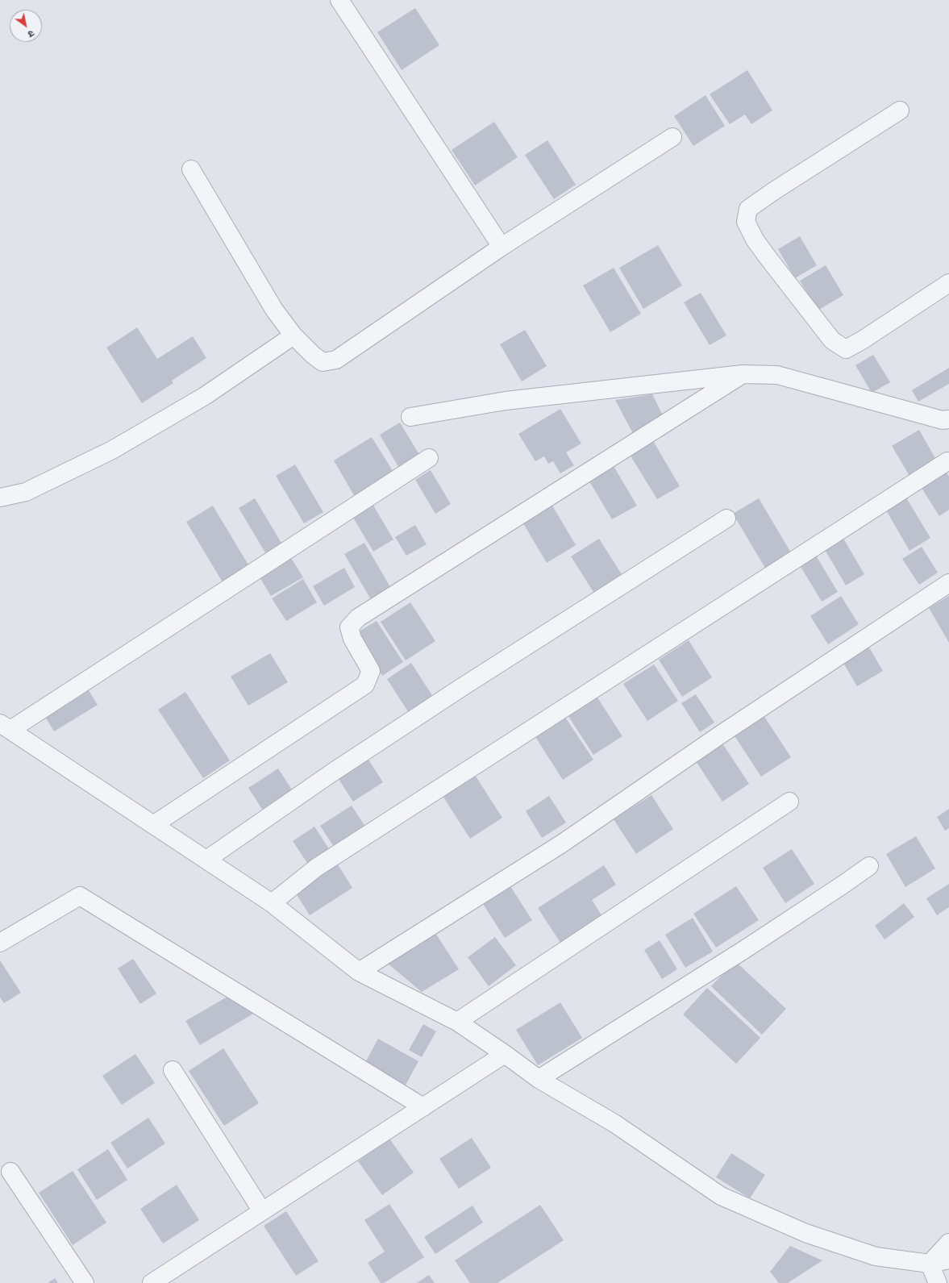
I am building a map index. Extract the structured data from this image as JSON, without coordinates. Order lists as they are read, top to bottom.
{
  "north": "bottom right"
}
